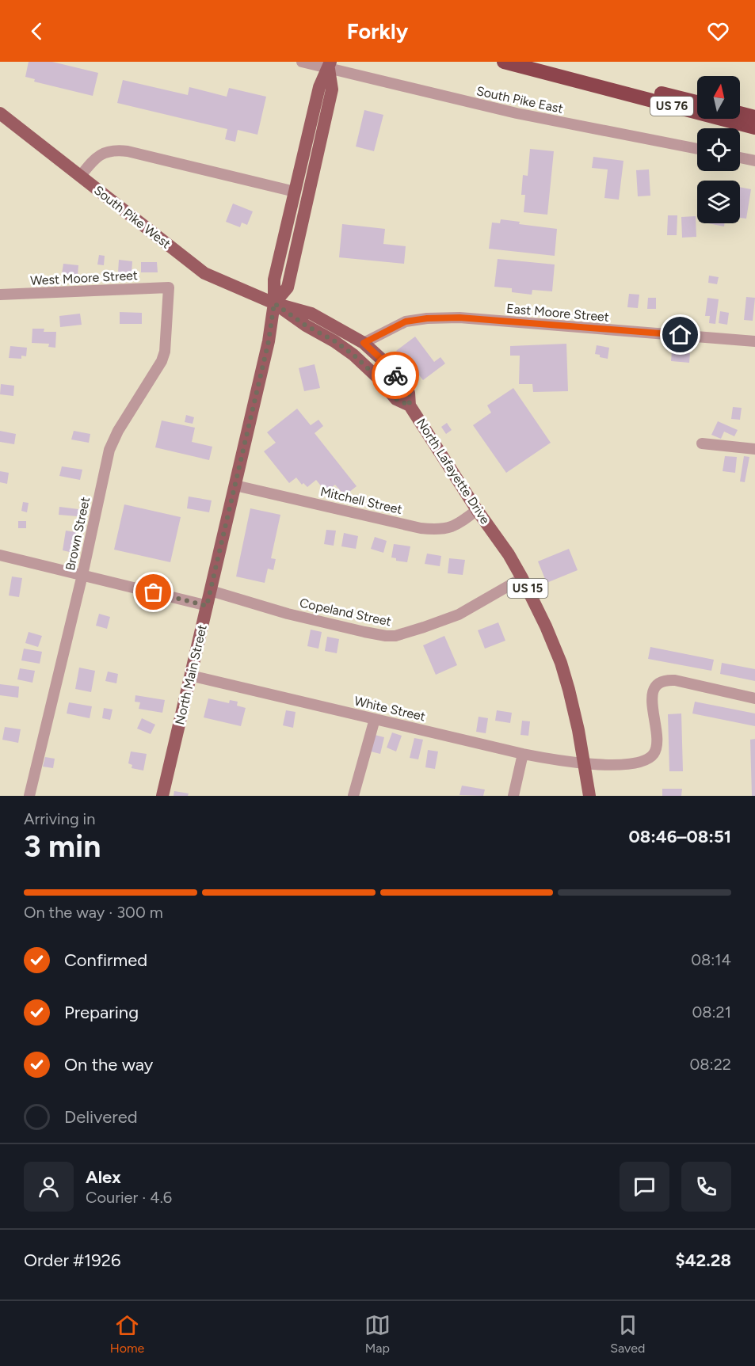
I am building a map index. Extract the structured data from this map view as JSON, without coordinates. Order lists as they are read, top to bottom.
{
  "streets": {
    "highway": ["US 76"],
    "main road": [
      "South Pike West",
      "North Lafayette Drive",
      "US 15",
      "North Main Street"
    ],
    "street": [
      "South Pike East",
      "West Moore Street",
      "East Moore Street",
      "Mitchell Street",
      "Brown Street",
      "Copeland Street",
      "White Street"
    ]
  },
  "crossings": [
    ["South Pike West", "North Lafayette Drive"],
    ["South Pike West", "North Main Street"],
    ["West Moore Street", "Brown Street"],
    ["East Moore Street", "North Lafayette Drive"],
    ["North Lafayette Drive", "Mitchell Street"],
    ["North Lafayette Drive", "Copeland Street"],
    ["North Lafayette Drive", "North Main Street"],
    ["North Lafayette Drive", "White Street"],
    ["Mitchell Street", "North Main Street"],
    ["Copeland Street", "North Main Street"],
    ["North Main Street", "White Street"]
  ],
  "north": "top",
  "page": {
    "header": "Forkly",
    "heading": ["3 min", "Arriving in", "08:46–08:51"],
    "panel": [
      "Alex",
      "Courier · 4.6",
      "Order #1926",
      "$42.28"
    ],
    "bar": "On the way · 300 m",
    "list": [
      ["Confirmed", "08:14"],
      ["Preparing", "08:21"],
      ["On the way", "08:22"],
      "Delivered"
    ],
    "tabs": ["Home", "Map", "Saved"]
  }
}
